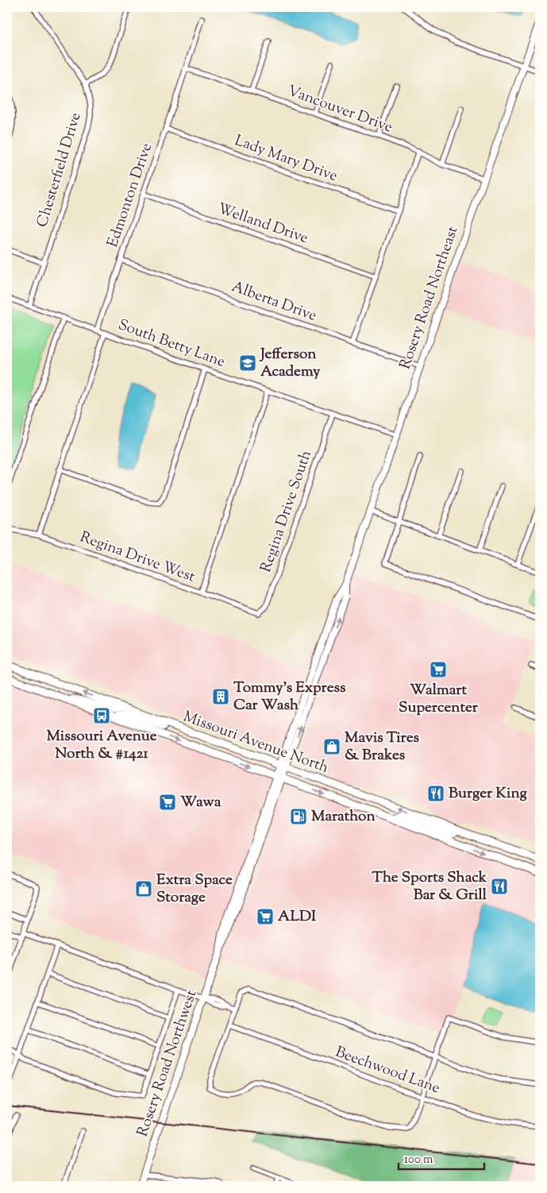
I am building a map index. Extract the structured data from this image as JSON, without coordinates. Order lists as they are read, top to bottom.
{
  "streets": {
    "main road": ["Missouri Avenue North"],
    "street": [
      "Vancouver Drive",
      "Lady Mary Drive",
      "Chesterfield Drive",
      "Edmonton Drive",
      "Welland Drive",
      "Rosery Road Northeast",
      "Alberta Drive",
      "South Betty Lane",
      "Regina Drive South",
      "Regina Drive West",
      "Rosery Road Northwest",
      "Beechwood Lane"
    ]
  },
  "crossings": [
    ["Vancouver Drive", "Edmonton Drive"],
    ["Vancouver Drive", "Rosery Road Northeast"],
    ["Lady Mary Drive", "Edmonton Drive"],
    ["Chesterfield Drive", "South Betty Lane"],
    ["Edmonton Drive", "Welland Drive"],
    ["Edmonton Drive", "Alberta Drive"],
    ["Edmonton Drive", "South Betty Lane"],
    ["Rosery Road Northeast", "Alberta Drive"],
    ["Rosery Road Northeast", "South Betty Lane"],
    ["Rosery Road Northeast", "Missouri Avenue North"],
    ["Rosery Road Northeast", "Rosery Road Northwest"],
    ["South Betty Lane", "Regina Drive South"],
    ["Regina Drive South", "Regina Drive West"],
    ["Missouri Avenue North", "Rosery Road Northwest"]
  ],
  "places": {
    "school or university": ["Jefferson Academy"],
    "supermarket": ["Walmart Supercenter", "Wawa", "ALDI"],
    "building": ["Tommy's Express Car Wash"],
    "bus stop": ["Missouri Avenue North & #1421"],
    "shop": ["Mavis Tires & Brakes", "Extra Space Storage"],
    "restaurant": ["Burger King", "The Sports Shack Bar & Grill"],
    "fuel station": ["Marathon"]
  },
  "scale_bar": "100 m"
}
